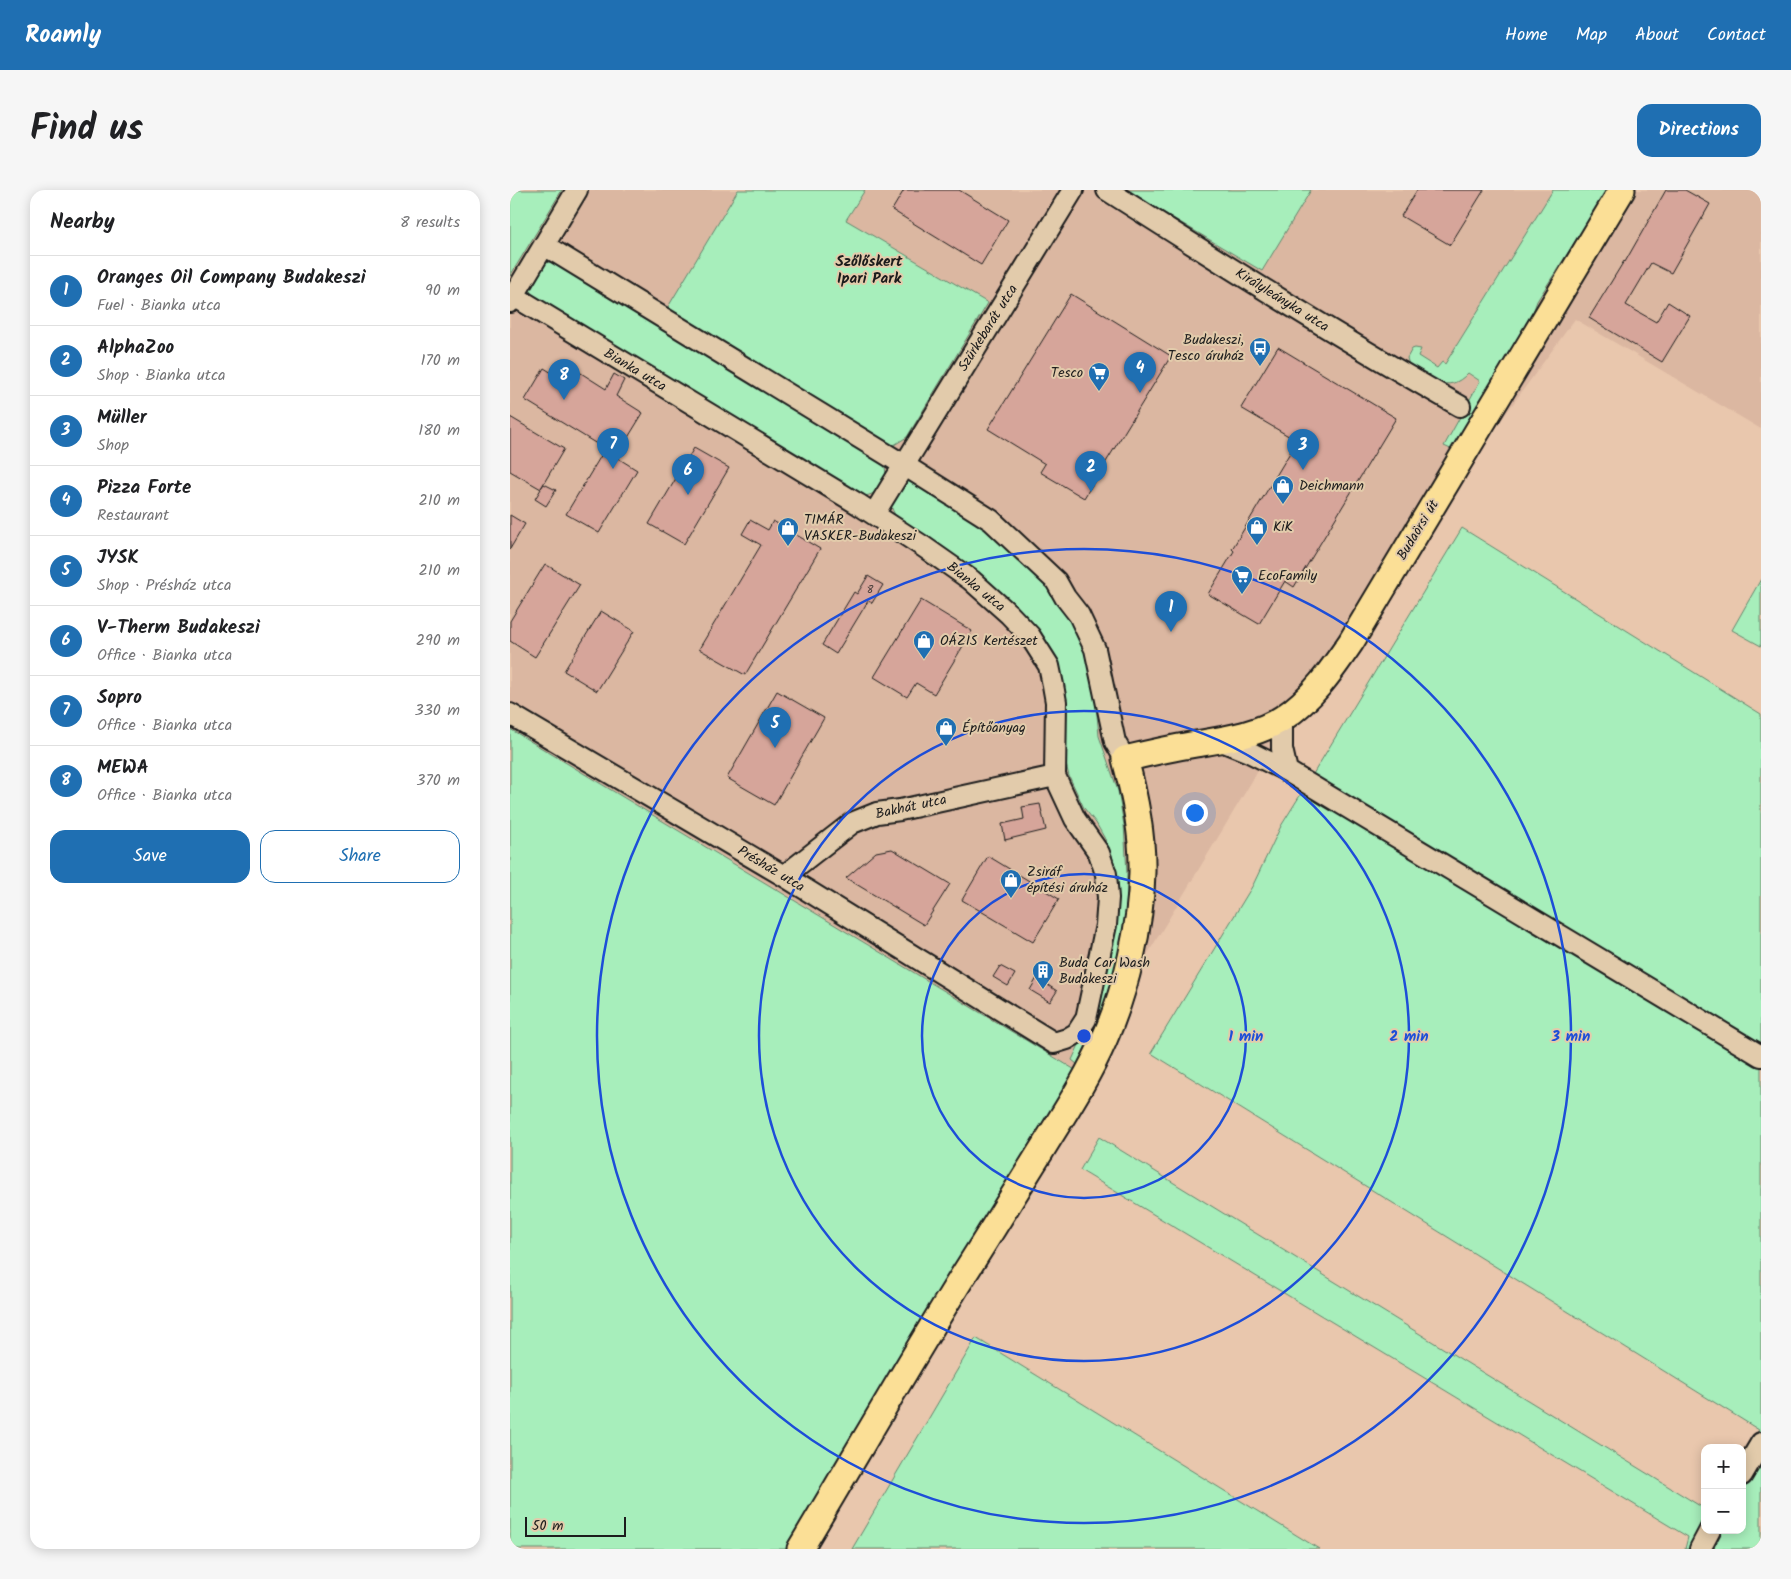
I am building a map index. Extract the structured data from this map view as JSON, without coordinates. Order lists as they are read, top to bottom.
{
  "streets": {
    "main road": ["Budaörsi út"],
    "street": [
      "Királyleányka utca",
      "Szürkebarát utca",
      "Bianka utca",
      "Bakhát utca",
      "Présház utca"
    ]
  },
  "crossings": [
    ["Szürkebarát utca", "Bianka utca"],
    ["Bianka utca", "Bakhát utca"],
    ["Bianka utca", "Présház utca"],
    ["Bakhát utca", "Présház utca"]
  ],
  "districts": ["Szőlőskert Ipari Park"],
  "places": {
    "bus stop": ["Budakeszi, Tesco áruház"],
    "supermarket": ["Tesco", "EcoFamily"],
    "shop": [
      "Deichmann",
      "KiK",
      "TIMÁR VASKER-Budakeszi",
      "OÁZIS Kertészet",
      "Építőanyag",
      "Zsiráf építési áruház"
    ],
    "building": ["Buda Car Wash Budakeszi"]
  },
  "house_numbers": ["8"],
  "scale_bar": "50 m",
  "page": {
    "header": "Roamly",
    "nav": [
      "Home",
      "Map",
      "About",
      "Contact"
    ],
    "title": "Find us",
    "buttons": [
      "Directions",
      ["Save", "Share"]
    ],
    "heading": ["Nearby", "8 results"],
    "list": [
      {
        "mark": "1",
        "name": "Oranges Oil Company Budakeszi",
        "note": "Fuel · Bianka utca",
        "value": "90 m"
      },
      {
        "mark": "2",
        "name": "AlphaZoo",
        "note": "Shop · Bianka utca",
        "value": "170 m"
      },
      {
        "mark": "3",
        "name": "Müller",
        "note": "Shop",
        "value": "180 m"
      },
      {
        "mark": "4",
        "name": "Pizza Forte",
        "note": "Restaurant",
        "value": "210 m"
      },
      {
        "mark": "5",
        "name": "JYSK",
        "note": "Shop · Présház utca",
        "value": "210 m"
      },
      {
        "mark": "6",
        "name": "V-Therm Budakeszi",
        "note": "Office · Bianka utca",
        "value": "290 m"
      },
      {
        "mark": "7",
        "name": "Sopro",
        "note": "Office · Bianka utca",
        "value": "330 m"
      },
      {
        "mark": "8",
        "name": "MEWA",
        "note": "Office · Bianka utca",
        "value": "370 m"
      }
    ],
    "pins": [
      "4",
      "8",
      "7",
      "3",
      "2",
      "6",
      "1",
      "5"
    ],
    "map_buttons": ["+", "−"],
    "scale": "50 m"
  },
  "rings": ["1 min", "2 min", "3 min"]
}
